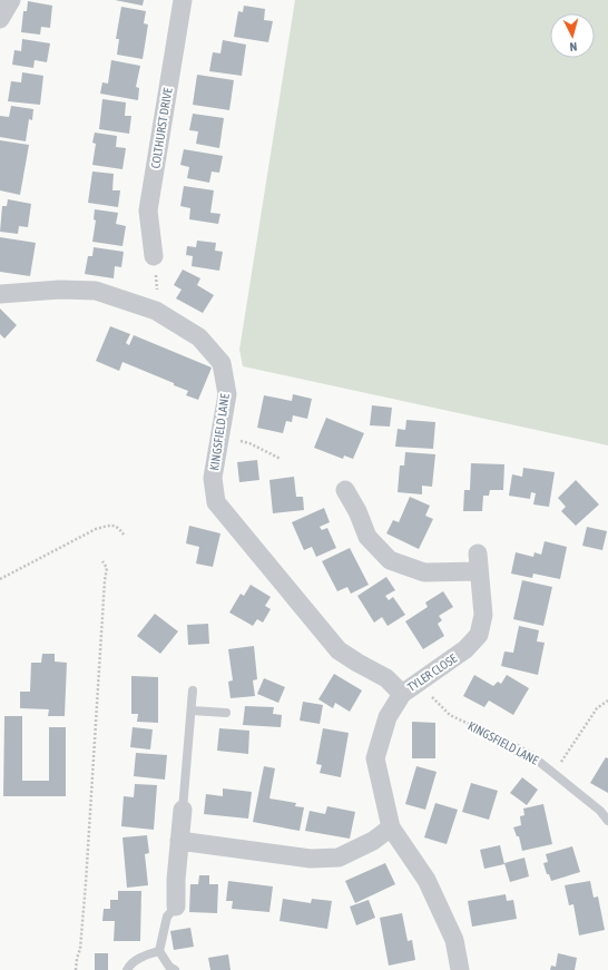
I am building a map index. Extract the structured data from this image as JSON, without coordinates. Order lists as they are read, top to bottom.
{
  "streets": {
    "street": ["COLTHURST DRIVE", "KINGSFIELD LANE", "TYLER CLOSE"]
  },
  "crossings": [
    ["KINGSFIELD LANE", "TYLER CLOSE"]
  ],
  "north": "bottom"
}
